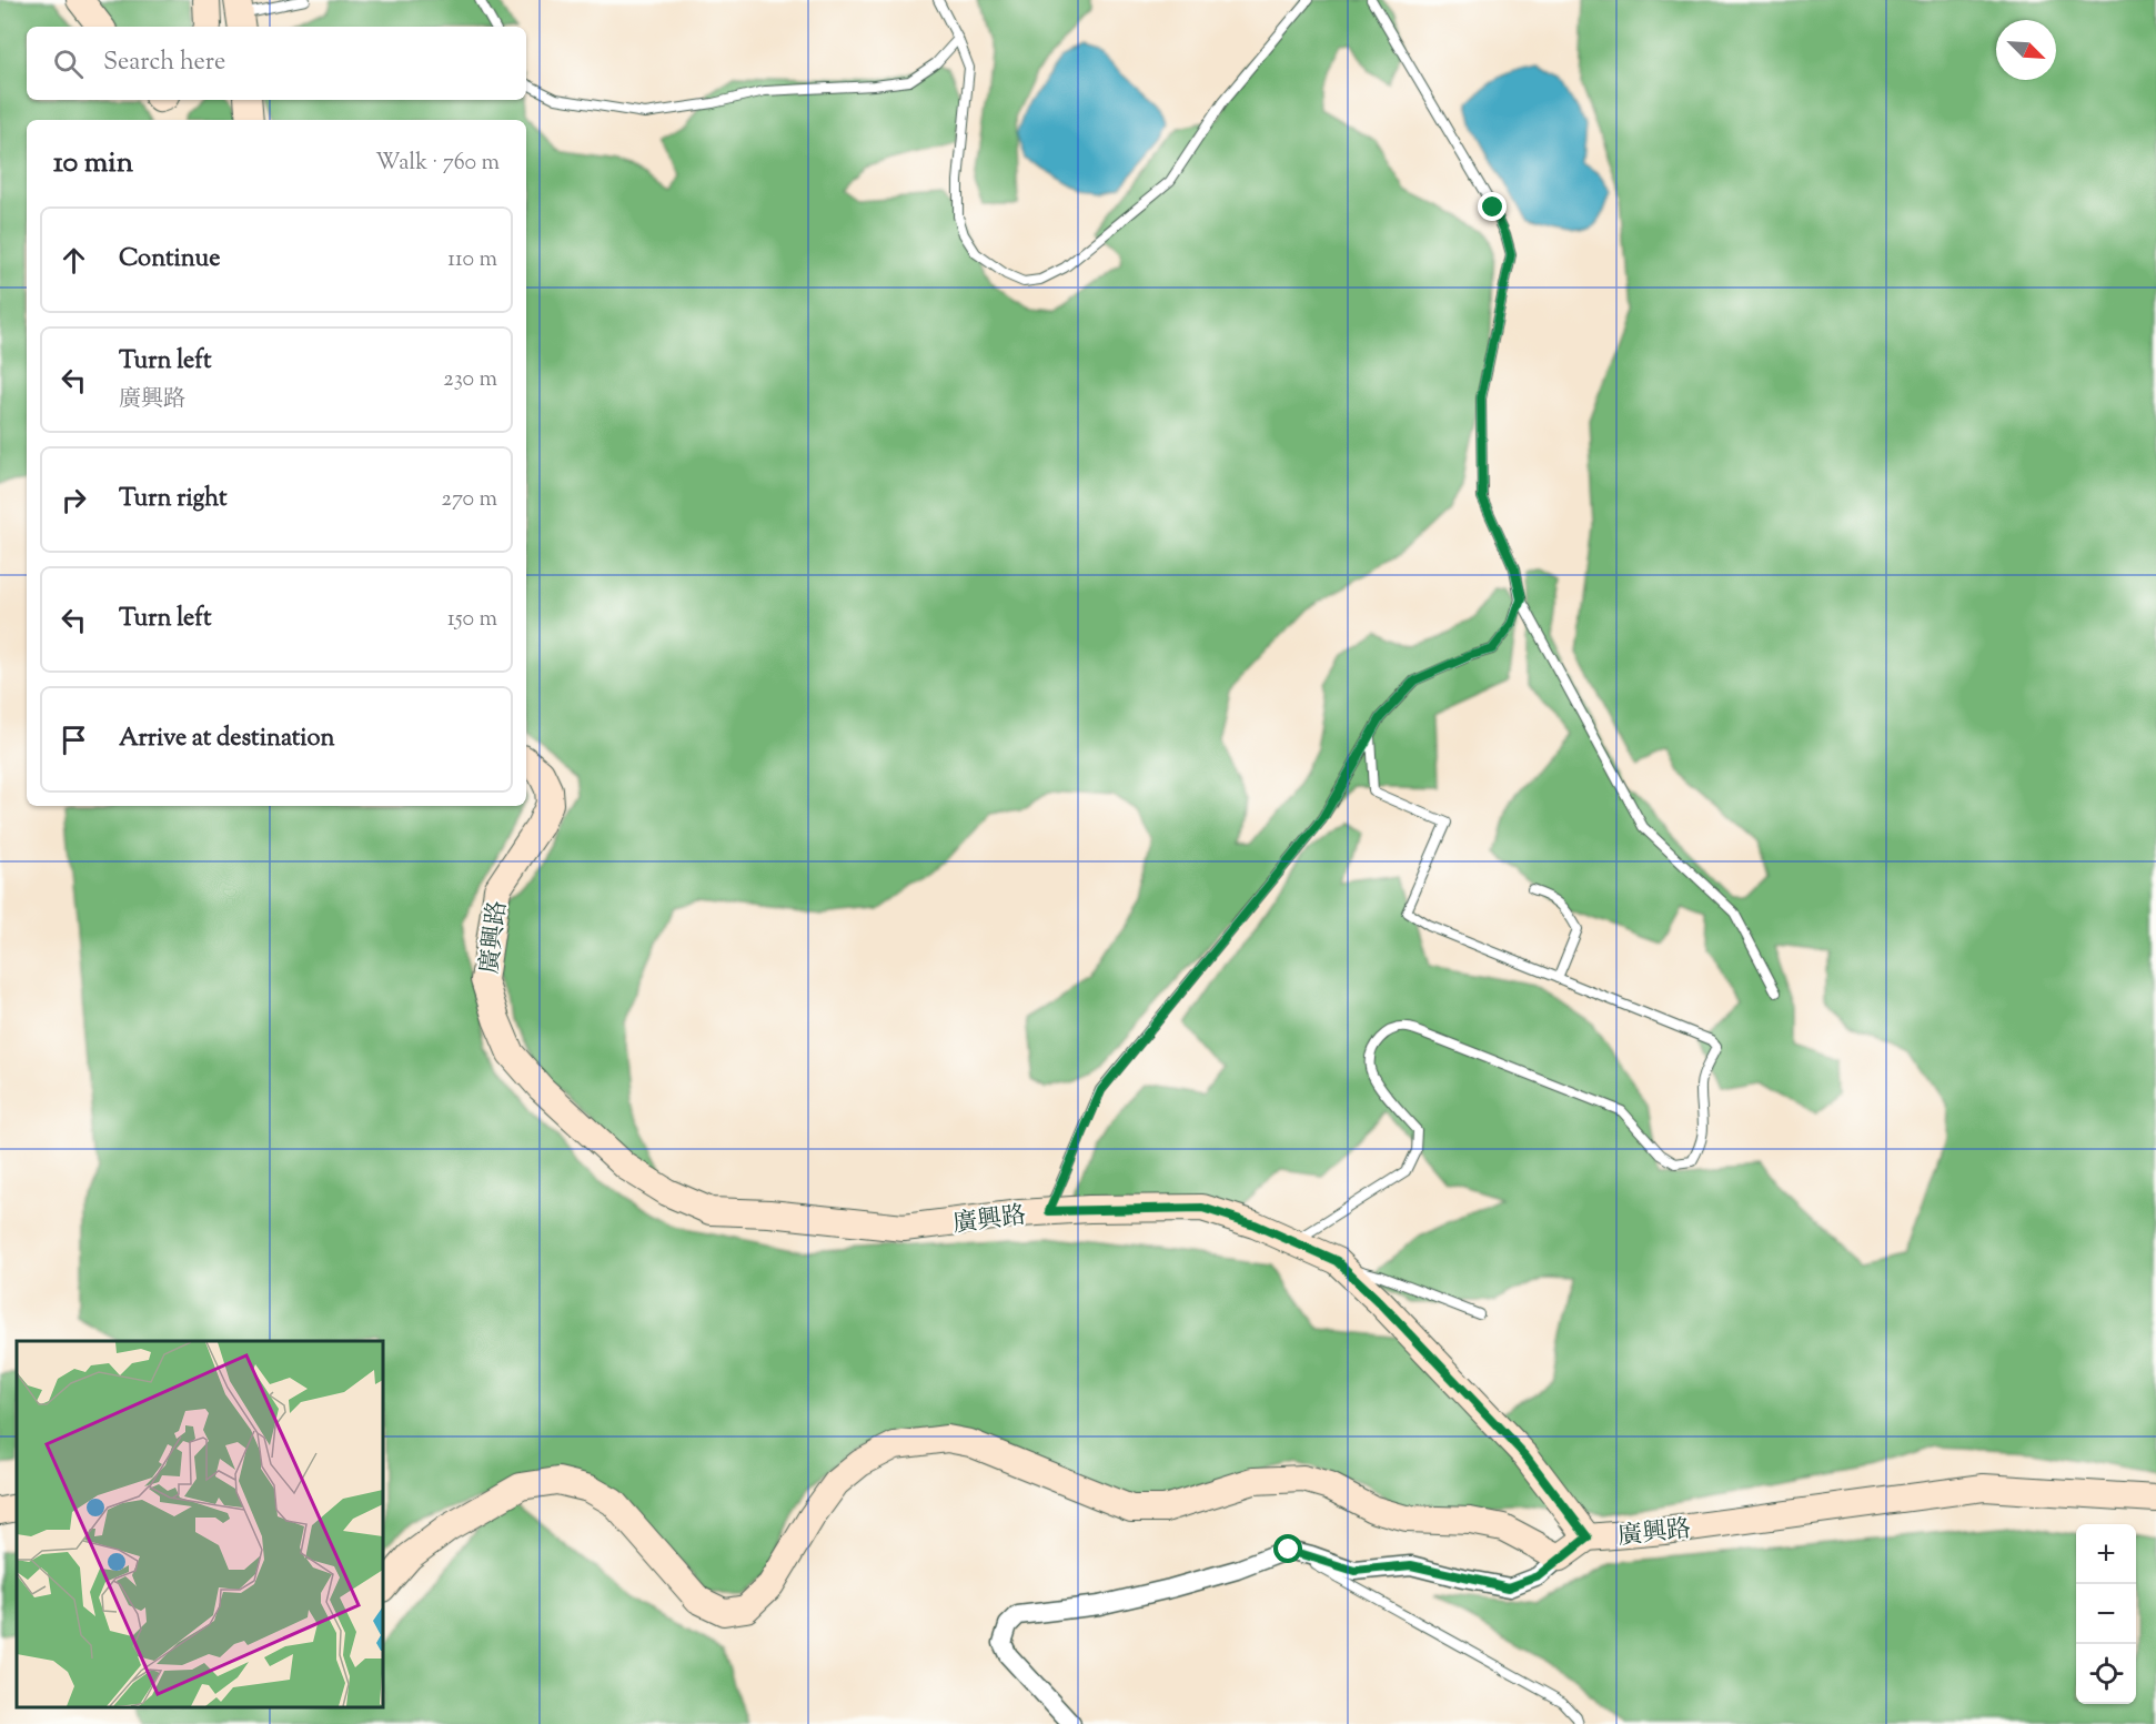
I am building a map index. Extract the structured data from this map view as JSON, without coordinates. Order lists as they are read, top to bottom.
{
  "streets": {
    "street": ["廣興路"]
  },
  "north": "bottom right",
  "page": {
    "search": "Search here",
    "heading": ["10 min", "Walk · 760 m"],
    "list": [
      ["Continue", "110 m"],
      ["Turn left", "廣興路", "230 m"],
      ["Turn right", "270 m"],
      ["Turn left", "150 m"],
      "Arrive at destination"
    ],
    "map_buttons": ["+", "−"]
  }
}
